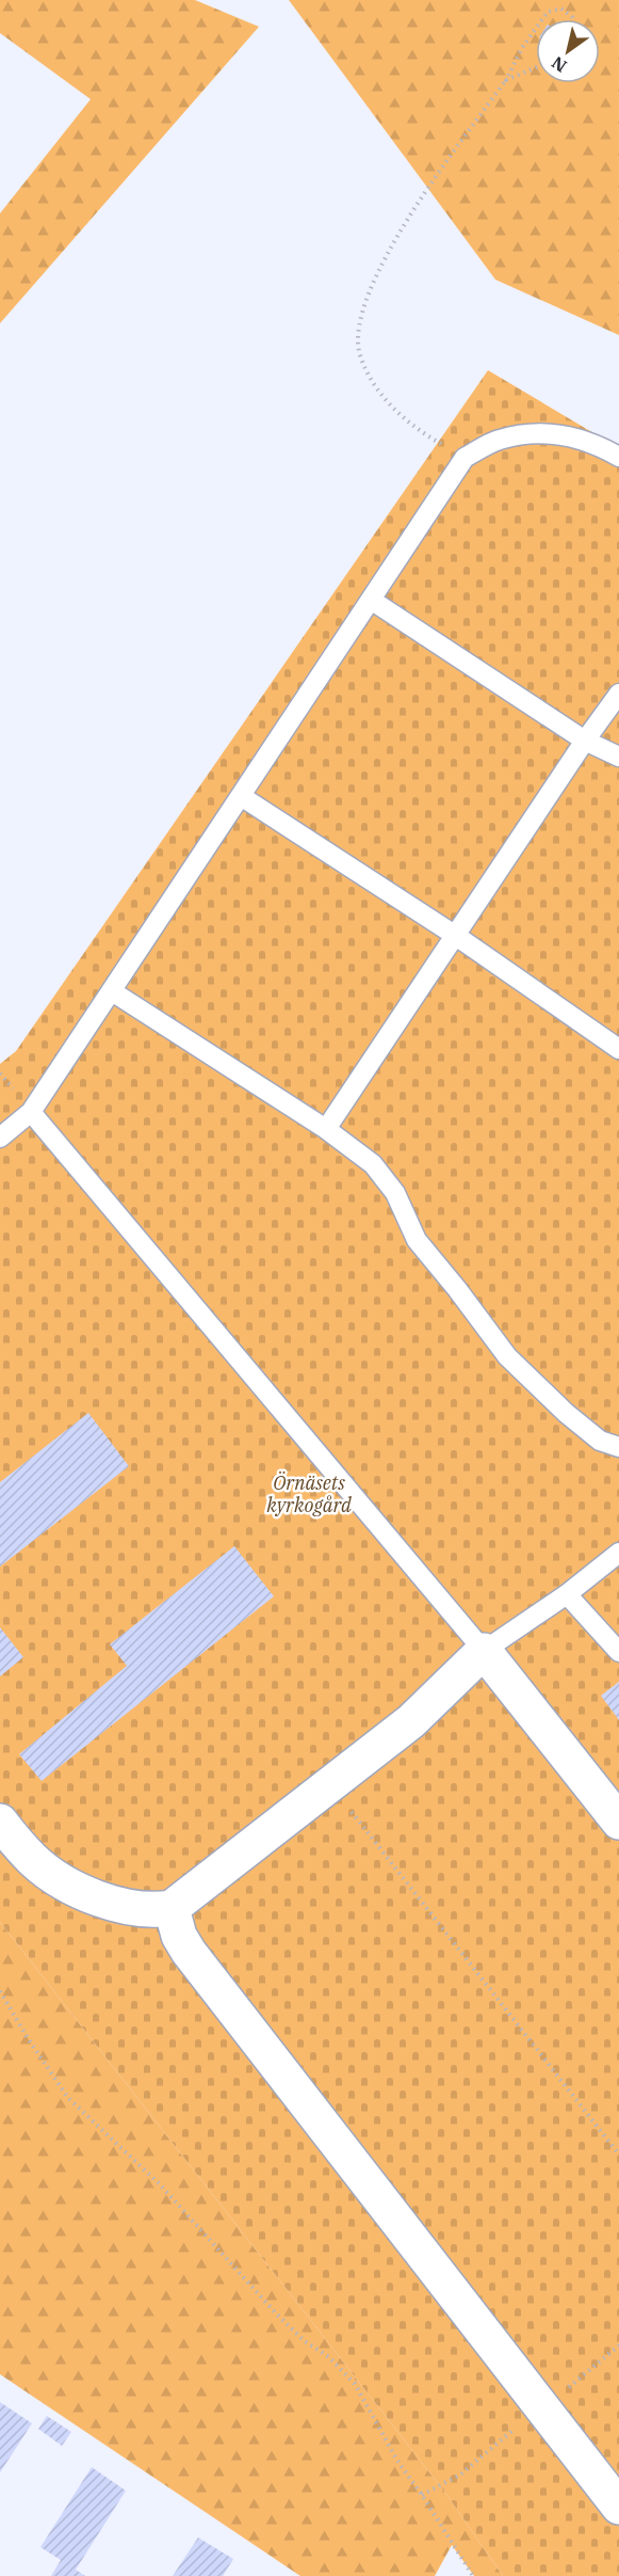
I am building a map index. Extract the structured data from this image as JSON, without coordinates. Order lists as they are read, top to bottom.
{
  "parks": ["Örnäsets kyrkogård"],
  "north": "bottom left"
}
